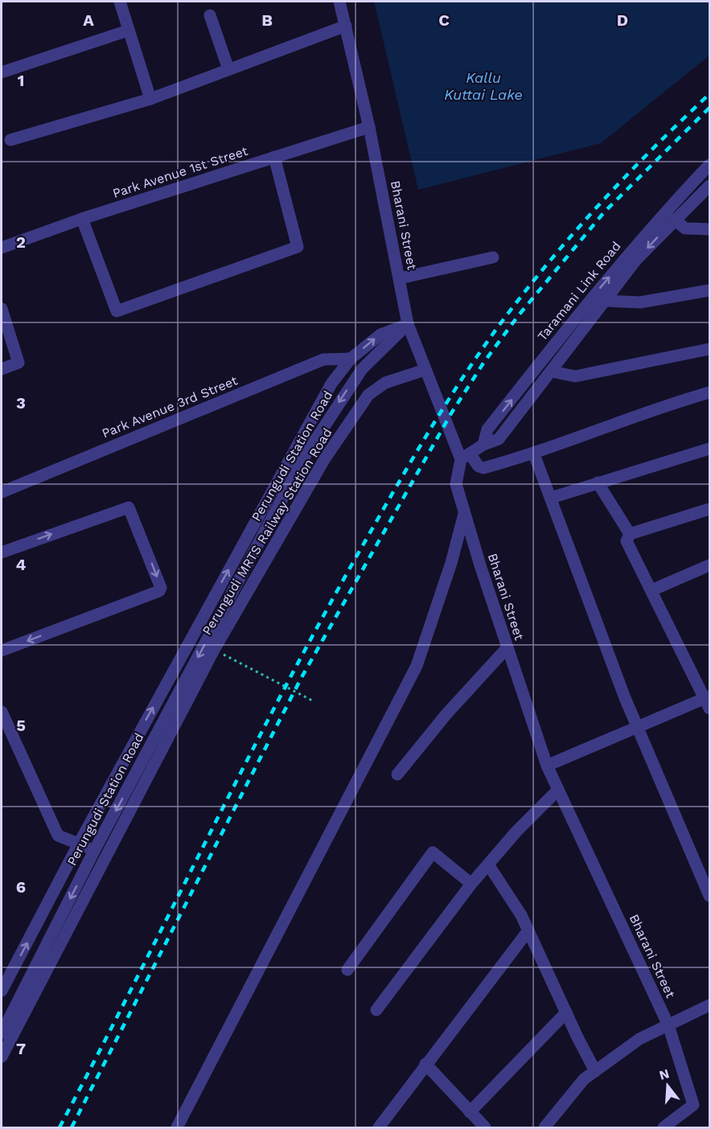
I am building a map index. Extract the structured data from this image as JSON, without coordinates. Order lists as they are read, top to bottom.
{
  "streets": {
    "street": [
      "Park Avenue 1st Street",
      "Bharani Street",
      "Taramani Link Road",
      "Park Avenue 3rd Street",
      "Perungudi Station Road",
      "Perungudi MRTS Railway Station Road"
    ]
  },
  "crossings": [
    ["Park Avenue 1st Street", "Bharani Street"],
    ["Bharani Street", "Taramani Link Road"],
    ["Bharani Street", "Perungudi Station Road"],
    ["Bharani Street", "Perungudi MRTS Railway Station Road"],
    ["Park Avenue 3rd Street", "Perungudi Station Road"],
    ["Perungudi Station Road", "Perungudi MRTS Railway Station Road"]
  ],
  "water": ["Kallu Kuttai Lake"],
  "north": "top",
  "grid": {
    "columns": [
      "A",
      "B",
      "C",
      "D"
    ],
    "rows": [
      "1",
      "2",
      "3",
      "4",
      "5",
      "6",
      "7"
    ]
  }
}
